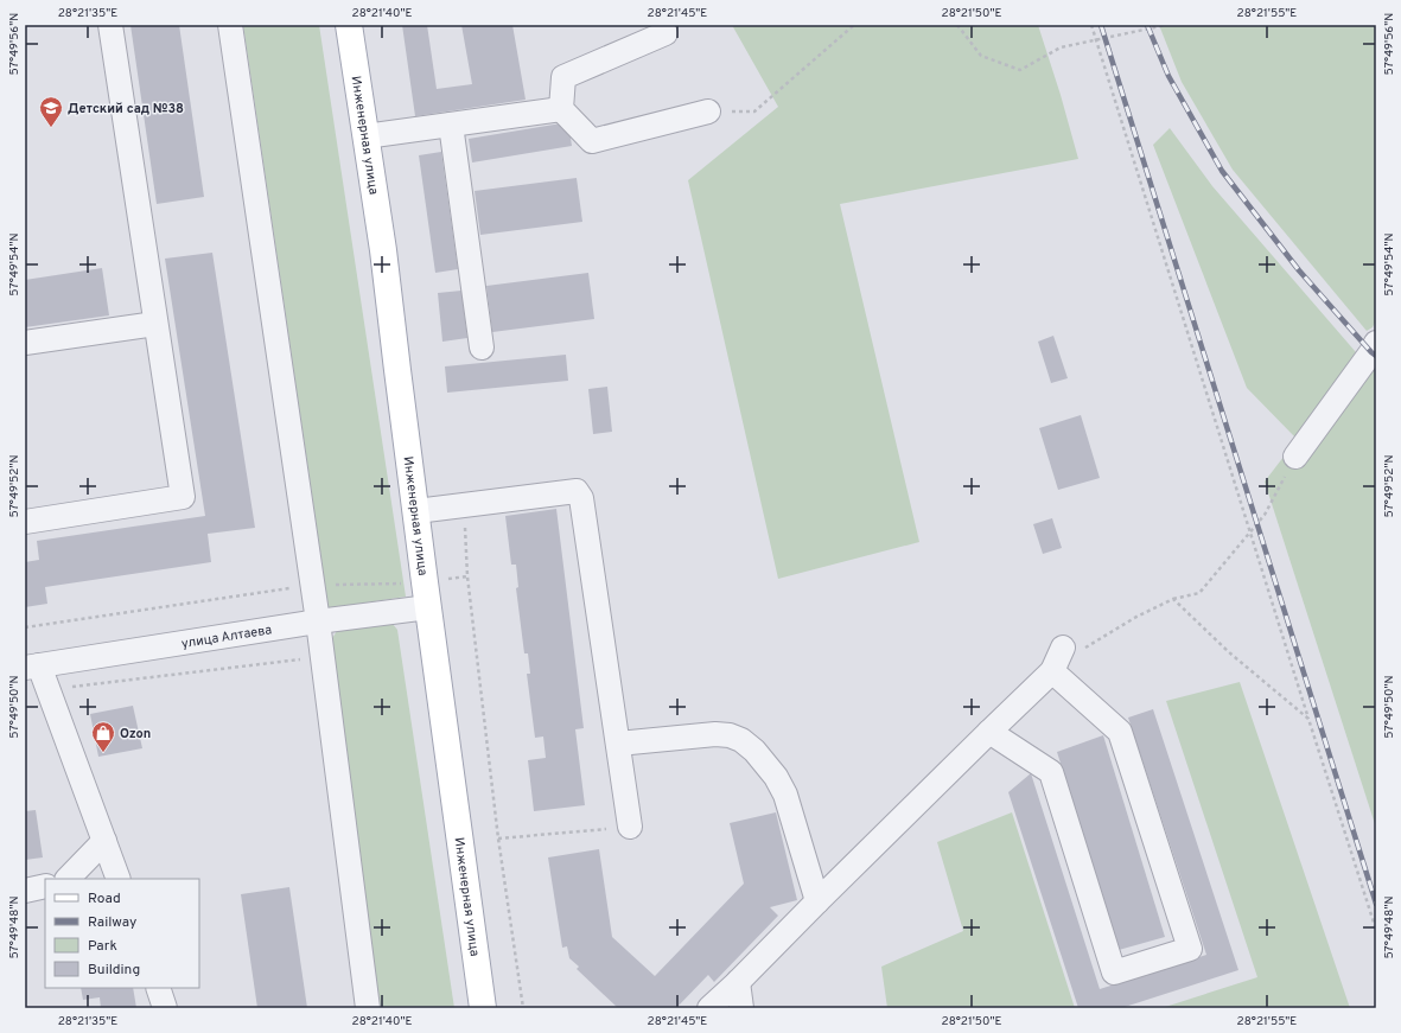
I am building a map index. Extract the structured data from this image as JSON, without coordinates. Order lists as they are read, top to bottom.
{
  "streets": {
    "main road": ["Инженерная улица"],
    "street": ["улица Алтаева"]
  },
  "crossings": [
    ["Инженерная улица", "улица Алтаева"]
  ],
  "places": {
    "school or university": ["Детский сад №38"],
    "shop": ["Ozon"]
  },
  "legend": [
    "Road",
    "Railway",
    "Park",
    "Building"
  ],
  "coordinates": [
    "28°21'35\"E",
    "28°21'40\"E",
    "28°21'45\"E",
    "28°21'50\"E",
    "28°21'55\"E",
    "57°49'56\"N",
    "57°49'54\"N",
    "57°49'52\"N",
    "57°49'50\"N",
    "57°49'48\"N"
  ]
}
